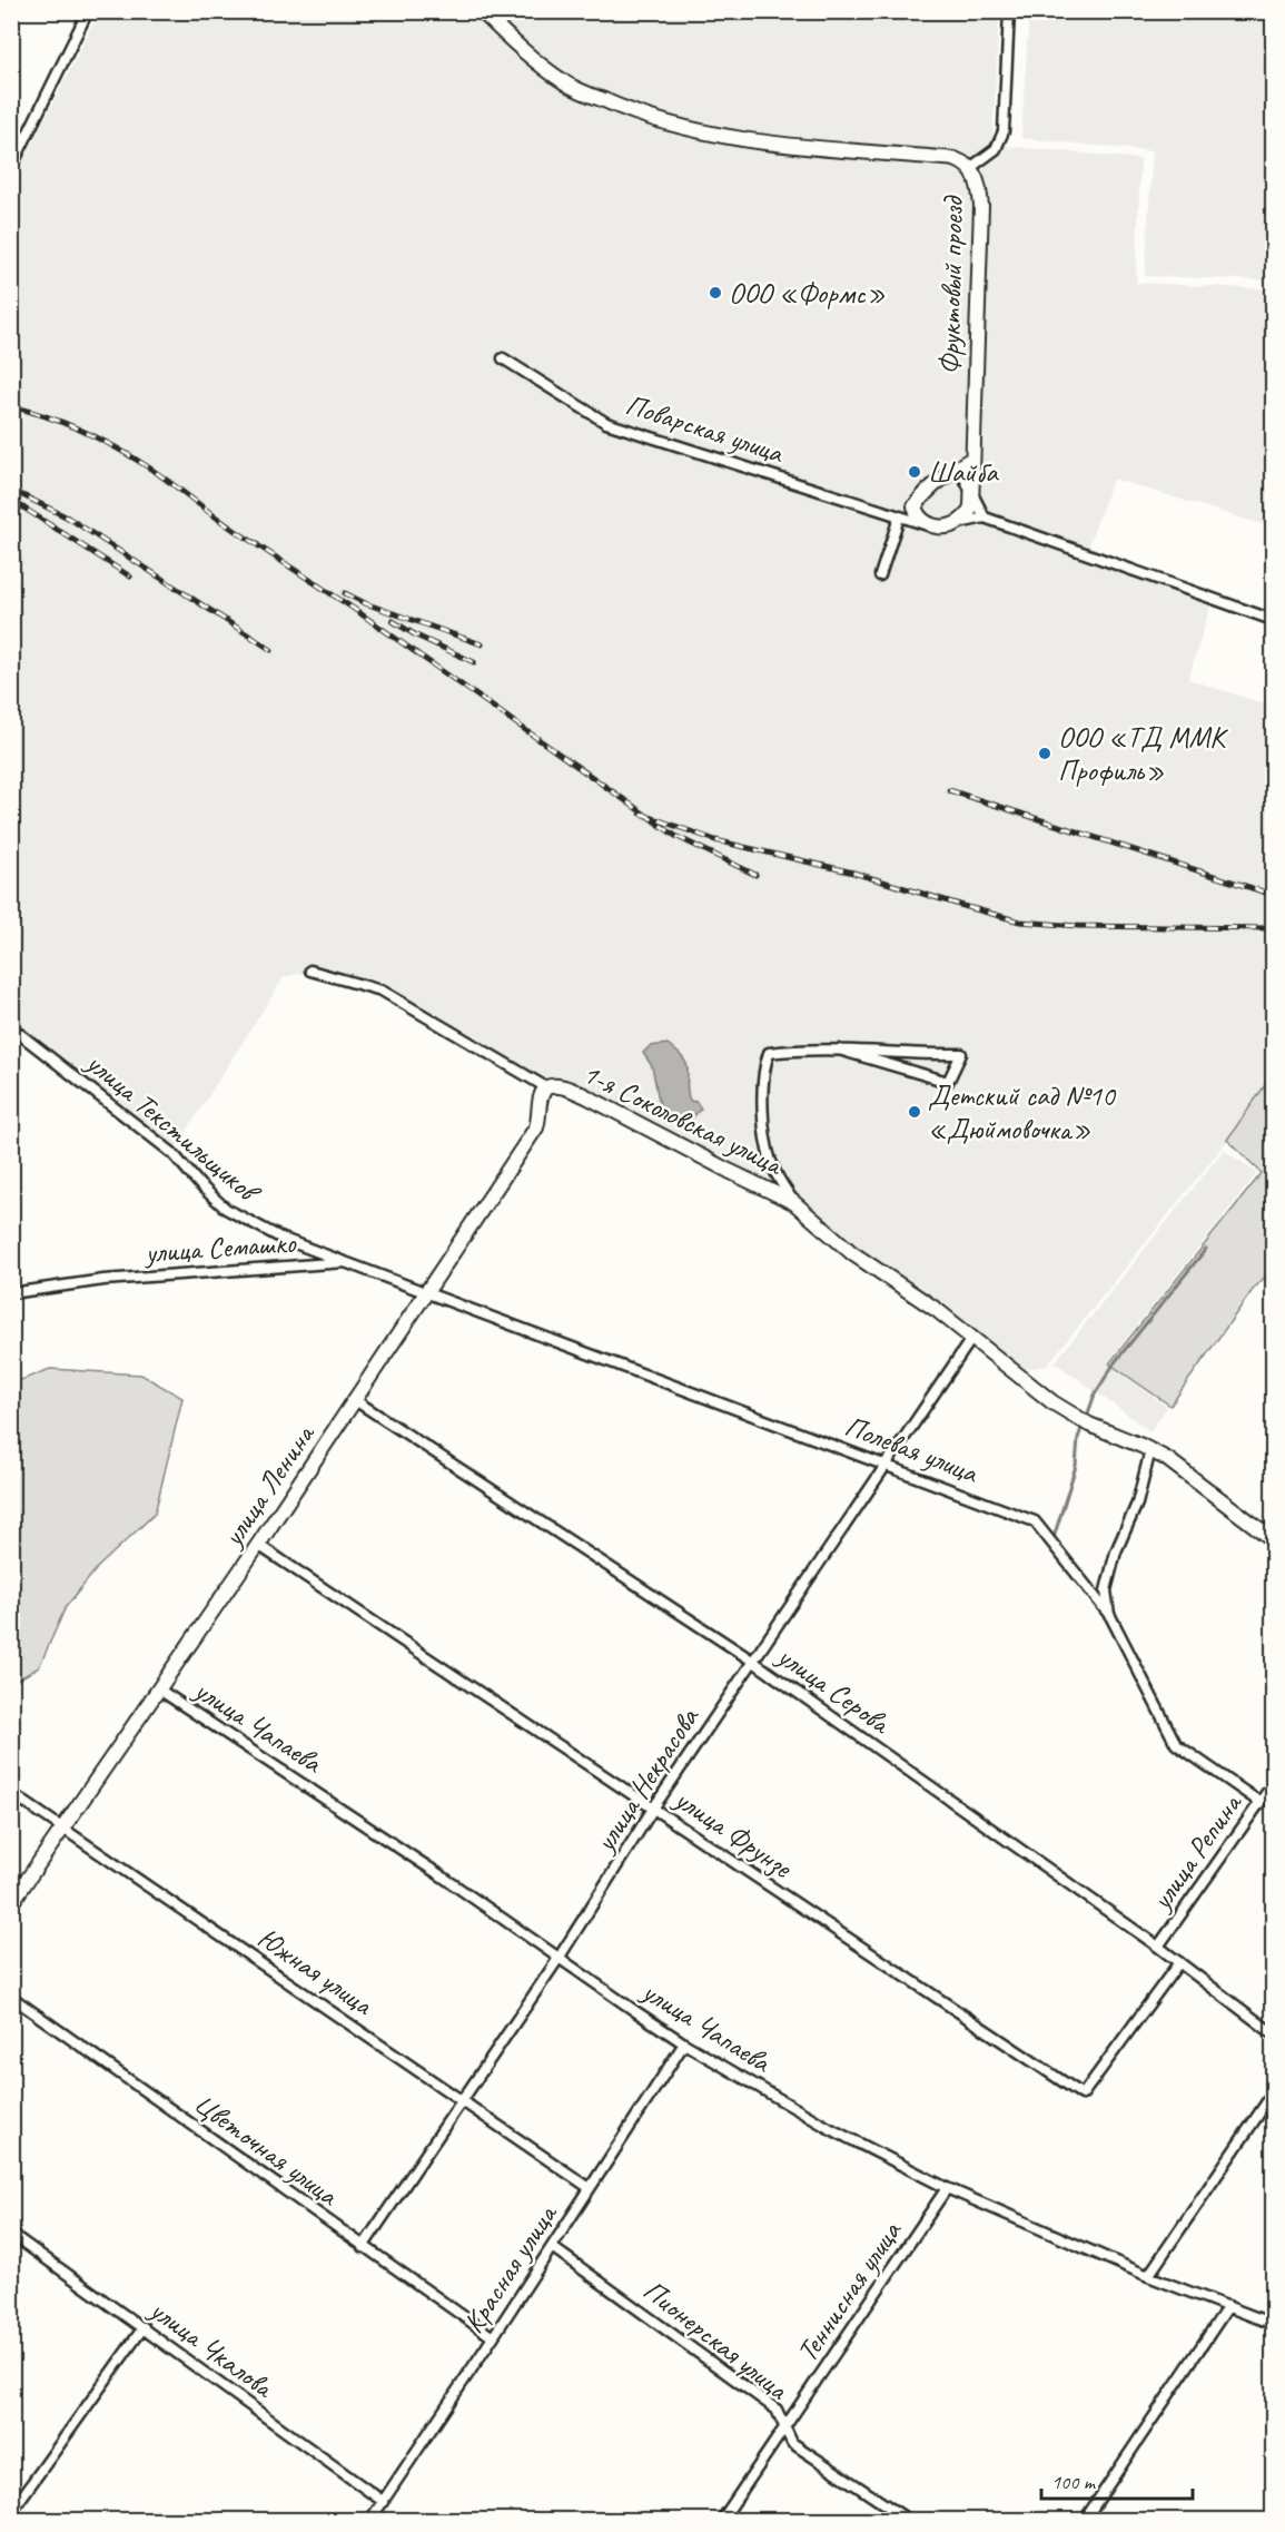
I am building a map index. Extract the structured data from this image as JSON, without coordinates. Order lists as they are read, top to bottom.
{
  "streets": {
    "street": [
      "Фруктовый проезд",
      "Поварская улица",
      "1-я Соколовская улица",
      "улица Текстильщиков",
      "улица Семашко",
      "Полевая улица",
      "улица Ленина",
      "улица Серова",
      "улица Чапаева",
      "улица Некрасова",
      "улица Фрунзе",
      "улица Репина",
      "Южная улица",
      "Цветочная улица",
      "Красная улица",
      "Теннисная улица",
      "Пионерская улица",
      "улица Чкалова"
    ]
  },
  "crossings": [
    ["Фруктовый проезд", "Поварская улица"],
    ["1-я Соколовская улица", "улица Ленина"],
    ["1-я Соколовская улица", "улица Некрасова"],
    ["улица Текстильщиков", "улица Семашко"],
    ["улица Семашко", "Полевая улица"],
    ["улица Семашко", "улица Ленина"],
    ["Полевая улица", "улица Ленина"],
    ["Полевая улица", "улица Некрасова"],
    ["Полевая улица", "улица Репина"],
    ["улица Ленина", "улица Серова"],
    ["улица Ленина", "улица Чапаева"],
    ["улица Ленина", "улица Фрунзе"],
    ["улица Ленина", "Южная улица"],
    ["улица Серова", "улица Некрасова"],
    ["улица Серова", "улица Фрунзе"],
    ["улица Серова", "улица Репина"],
    ["улица Чапаева", "улица Некрасова"],
    ["улица Чапаева", "Красная улица"],
    ["улица Чапаева", "Теннисная улица"],
    ["улица Некрасова", "улица Фрунзе"],
    ["улица Некрасова", "Южная улица"],
    ["улица Некрасова", "Цветочная улица"],
    ["Южная улица", "Красная улица"],
    ["Цветочная улица", "Красная улица"],
    ["Красная улица", "Пионерская улица"],
    ["Красная улица", "улица Чкалова"],
    ["Теннисная улица", "Пионерская улица"]
  ],
  "places": [
    "ООО «Формс»",
    "Шайба",
    "ООО «ТД ММК Профиль»",
    "Детский сад №10 «Дюймовочка»"
  ],
  "scale_bar": "100 m"
}
